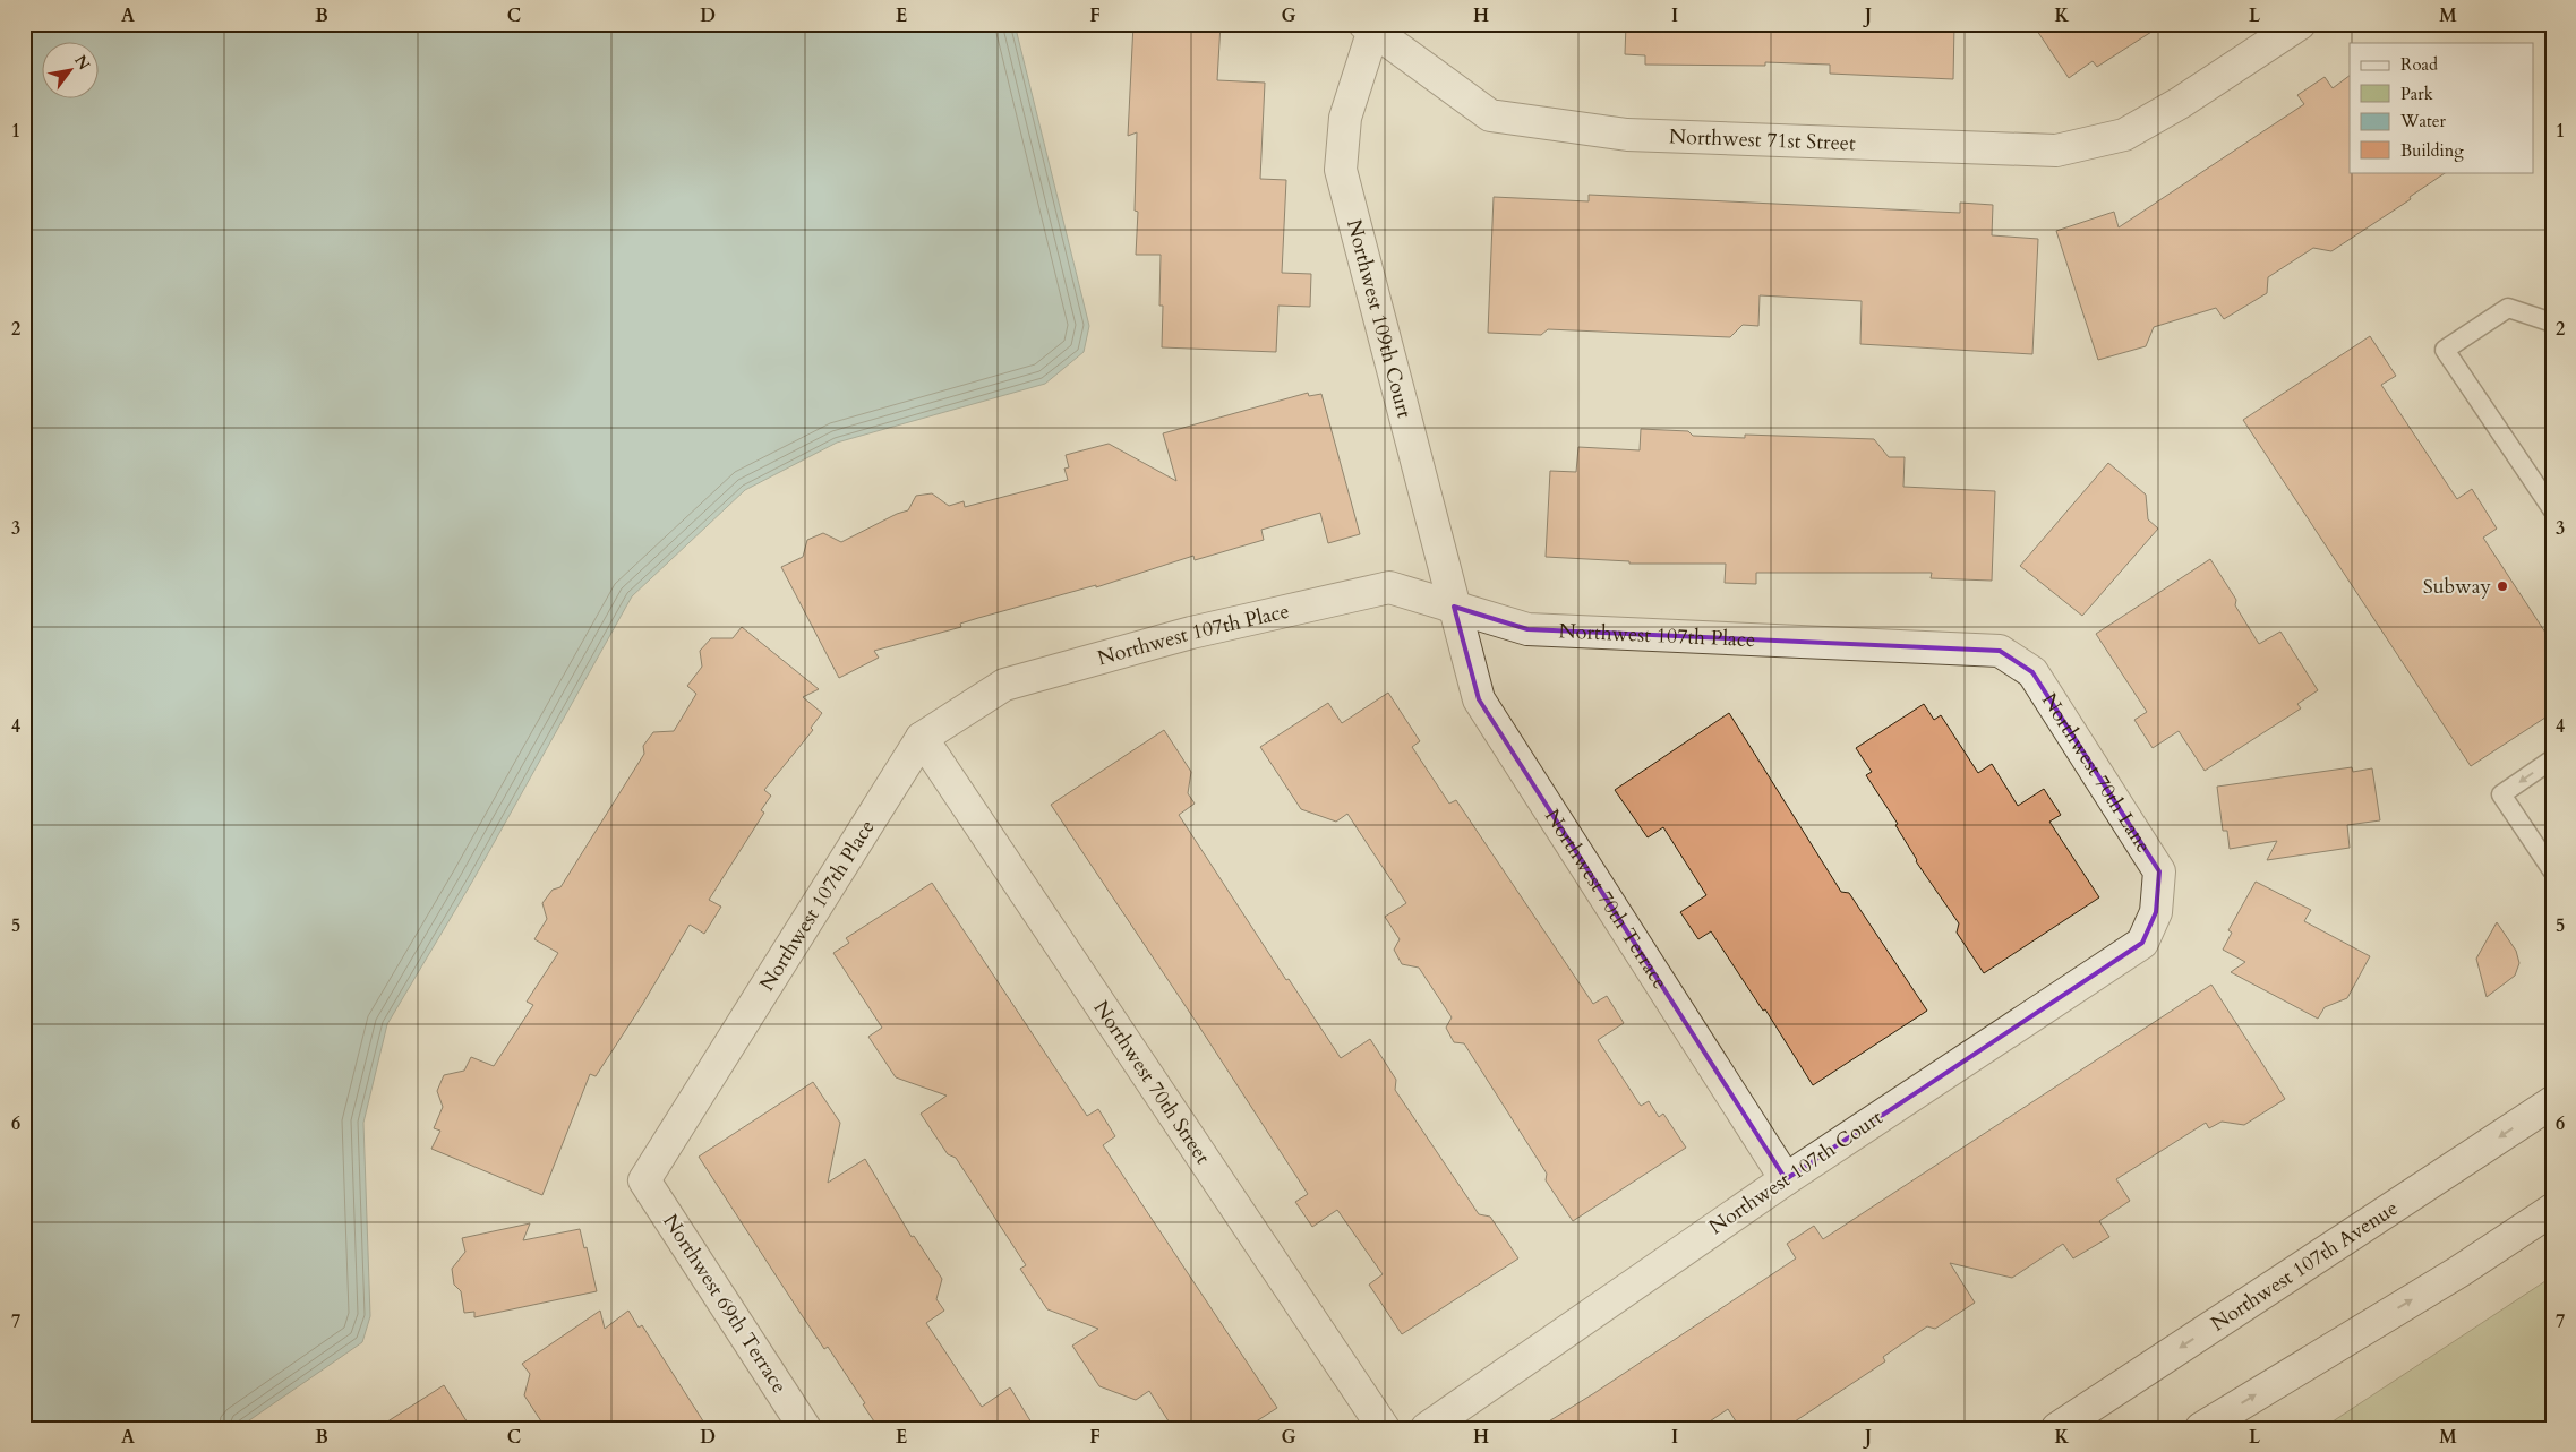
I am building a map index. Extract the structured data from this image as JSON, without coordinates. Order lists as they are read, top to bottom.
{
  "streets": {
    "street": [
      "Northwest 71st Street",
      "Northwest 109th Court",
      "Northwest 107th Place",
      "Northwest 70th Lane",
      "Northwest 70th Terrace",
      "Northwest 70th Street",
      "Northwest 107th Court",
      "Northwest 107th Avenue",
      "Northwest 69th Terrace"
    ]
  },
  "crossings": [
    ["Northwest 71st Street", "Northwest 109th Court"],
    ["Northwest 109th Court", "Northwest 107th Place"],
    ["Northwest 109th Court", "Northwest 70th Terrace"],
    ["Northwest 107th Place", "Northwest 70th Lane"],
    ["Northwest 107th Place", "Northwest 70th Terrace"],
    ["Northwest 107th Place", "Northwest 70th Street"],
    ["Northwest 107th Place", "Northwest 69th Terrace"],
    ["Northwest 70th Lane", "Northwest 107th Court"],
    ["Northwest 70th Terrace", "Northwest 107th Court"]
  ],
  "places": ["Subway"],
  "legend": [
    "Road",
    "Park",
    "Water",
    "Building"
  ],
  "north": "top right",
  "grid": {
    "columns": [
      "A",
      "B",
      "C",
      "D",
      "E",
      "F",
      "G",
      "H",
      "I",
      "J",
      "K",
      "L",
      "M"
    ],
    "rows": [
      "1",
      "2",
      "3",
      "4",
      "5",
      "6",
      "7"
    ]
  }
}
